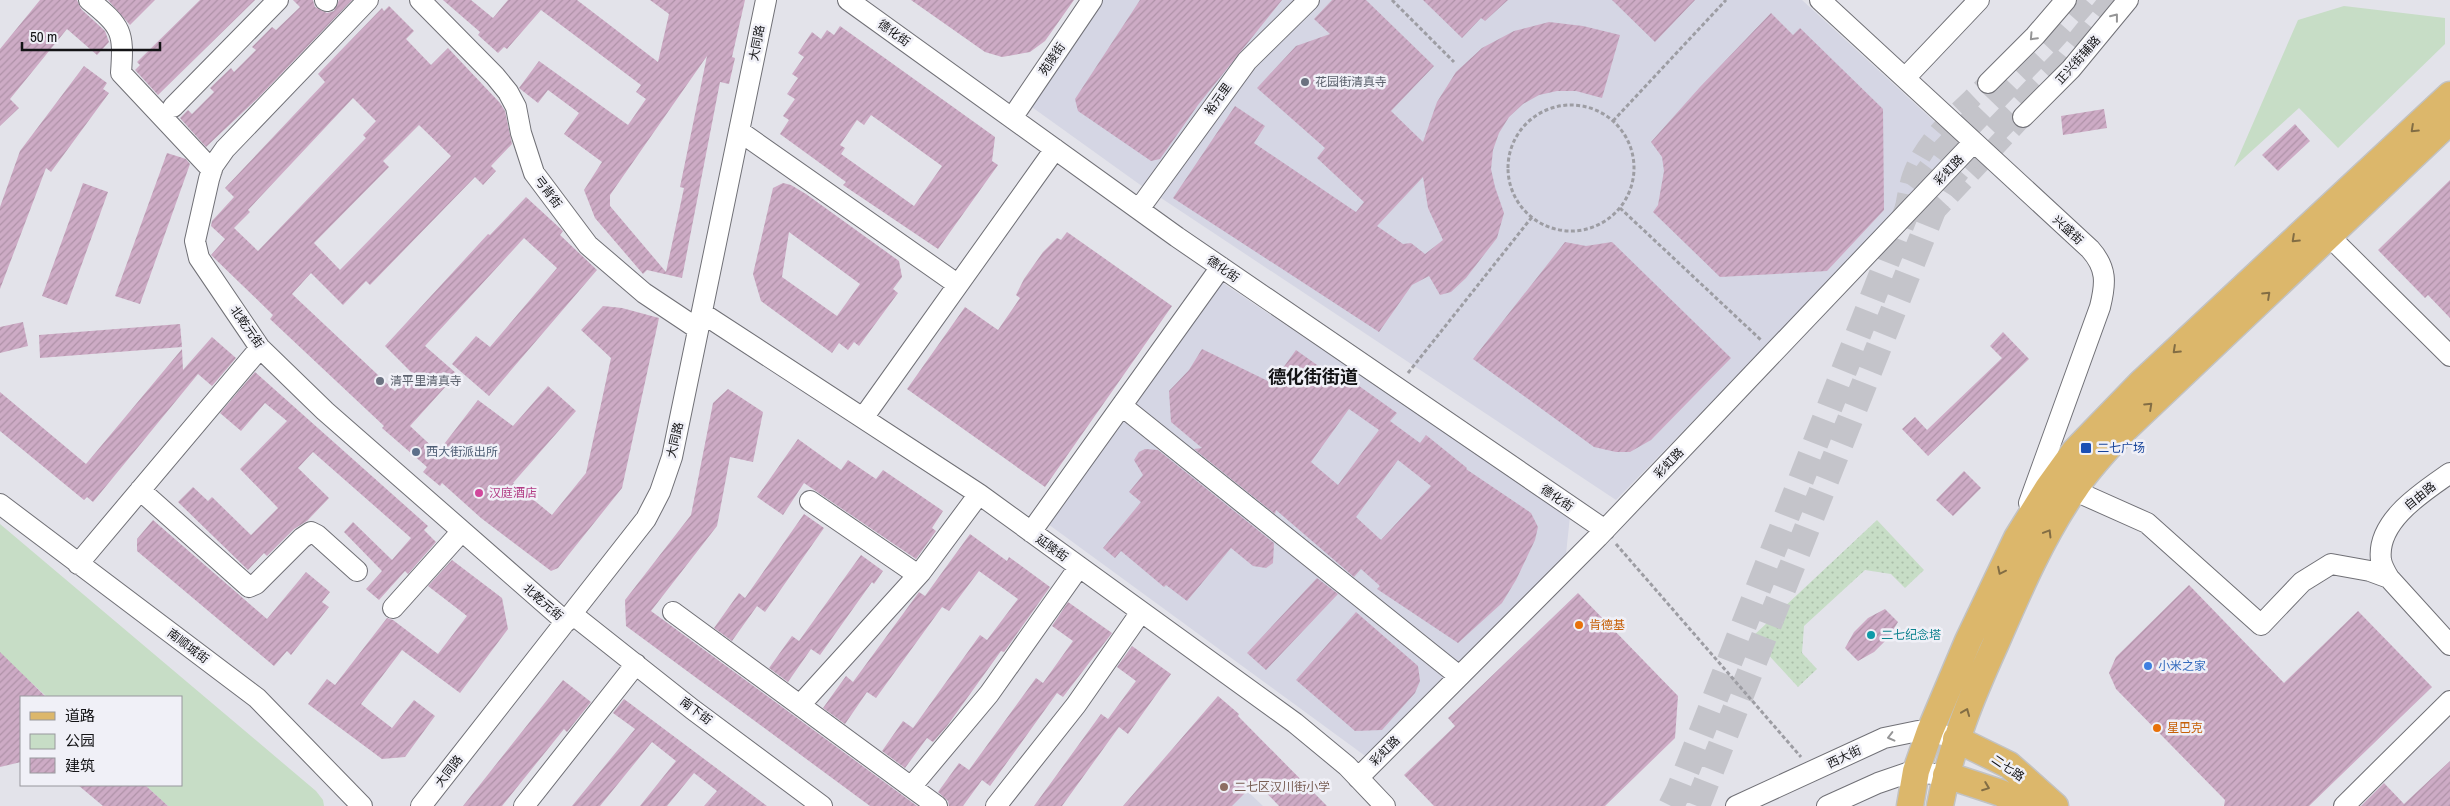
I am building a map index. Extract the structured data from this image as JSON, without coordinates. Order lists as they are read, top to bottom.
{
  "streets": {
    "main road": ["二七路"],
    "street": [
      "德化街",
      "大同路",
      "苑陵街",
      "正兴街辅路",
      "裕元里",
      "彩虹路",
      "弓背街",
      "兴盛街",
      "北乾元街",
      "自由路",
      "延陵街",
      "南顺城街",
      "南下街",
      "西大街"
    ]
  },
  "crossings": [
    ["德化街", "苑陵街"],
    ["德化街", "裕元里"],
    ["德化街", "彩虹路"],
    ["大同路", "弓背街"],
    ["大同路", "北乾元街"],
    ["大同路", "延陵街"],
    ["大同路", "南下街"],
    ["彩虹路", "兴盛街"],
    ["彩虹路", "延陵街"],
    ["弓背街", "延陵街"],
    ["北乾元街", "南下街"],
    ["西大街", "二七路"]
  ],
  "districts": ["德化街街道"],
  "places": {
    "other": [
      "花园街清真寺",
      "清平里清真寺",
      "西大街派出所",
      "汉庭酒店",
      "肯德基",
      "二七纪念塔",
      "小米之家",
      "星巴克",
      "二七区汉川街小学"
    ],
    "transit": ["二七广场"]
  },
  "legend": ["道路", "公园", "建筑"],
  "scale_bar": "50 m"
}
